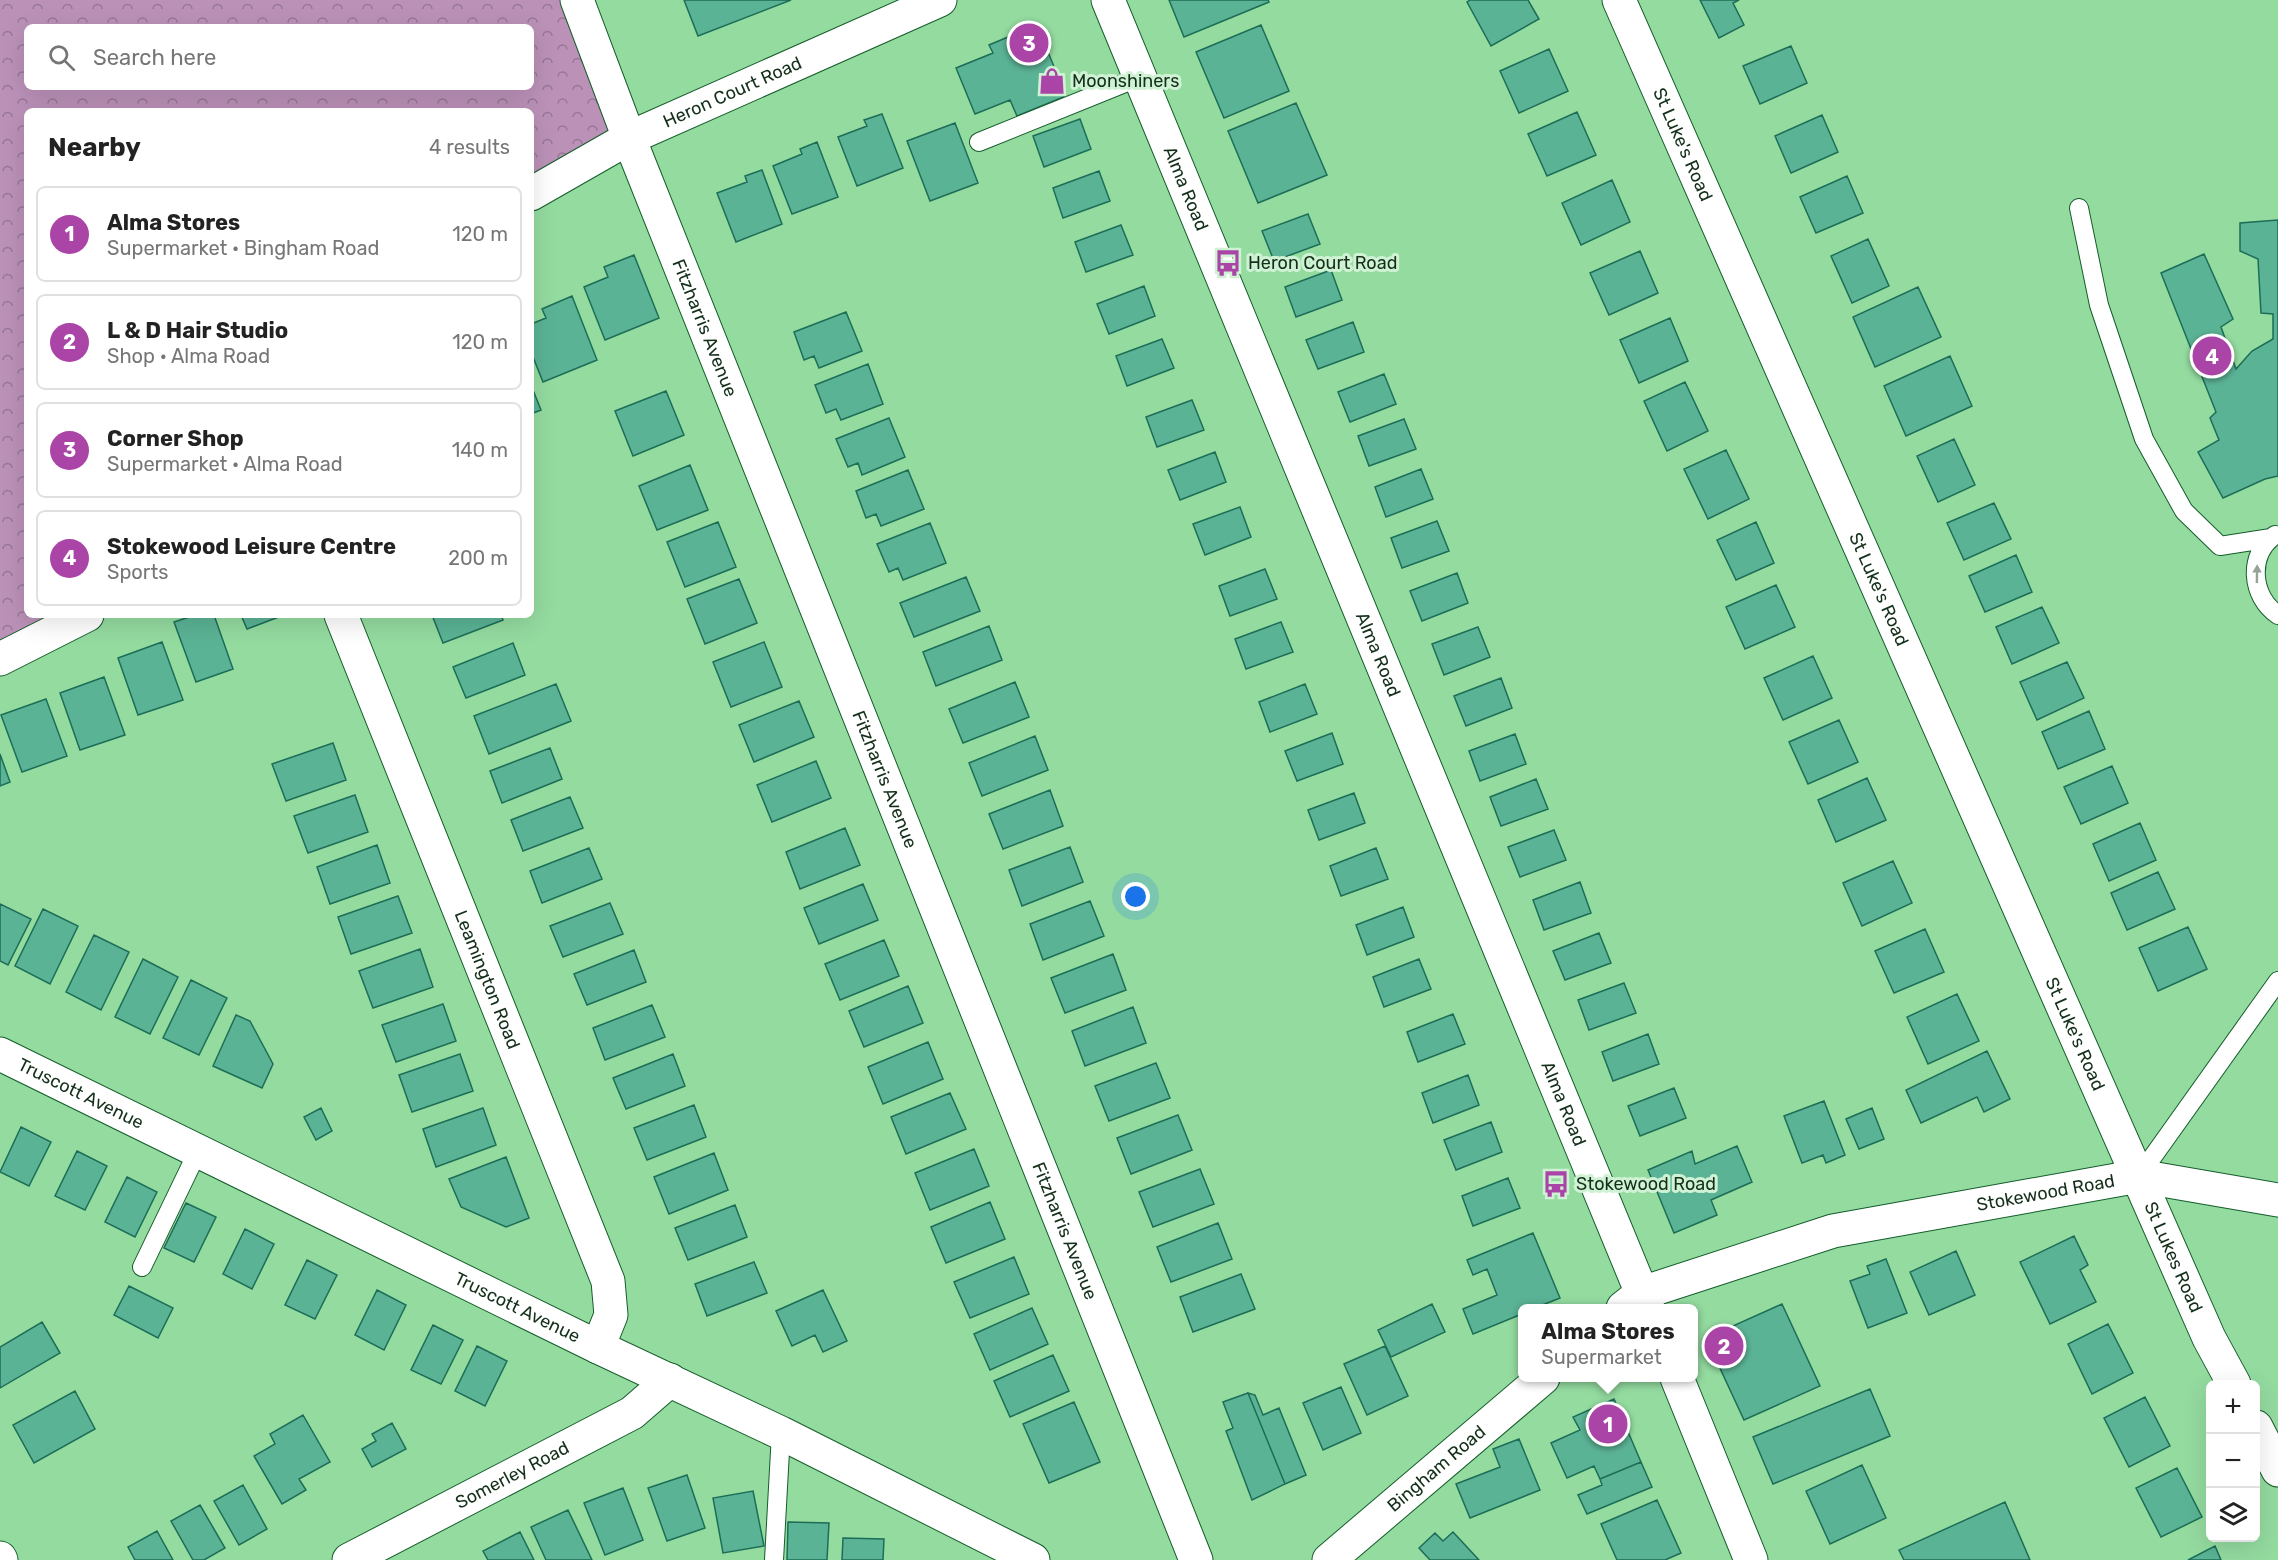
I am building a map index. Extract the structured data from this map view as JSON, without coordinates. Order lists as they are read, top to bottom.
{
  "streets": {
    "street": [
      "Heron Court Road",
      "St Luke's Road",
      "Alma Road",
      "Fitzharris Avenue",
      "Leamington Road",
      "Truscott Avenue",
      "Stokewood Road",
      "St Lukes Road",
      "Bingham Road",
      "Somerley Road"
    ]
  },
  "crossings": [
    ["Heron Court Road", "Fitzharris Avenue"],
    ["St Luke's Road", "Stokewood Road"],
    ["St Luke's Road", "St Lukes Road"],
    ["Alma Road", "Stokewood Road"],
    ["Leamington Road", "Truscott Avenue"],
    ["Truscott Avenue", "Somerley Road"],
    ["Stokewood Road", "St Lukes Road"]
  ],
  "places": {
    "shop": ["Moonshiners"],
    "bus stop": ["Heron Court Road", "Stokewood Road"]
  },
  "page": {
    "pins": [
      "3",
      "4",
      "2",
      "1"
    ],
    "search": "Search here",
    "heading": ["Nearby", "4 results"],
    "list": [
      {
        "mark": "1",
        "name": "Alma Stores",
        "note": "Supermarket · Bingham Road",
        "value": "120 m"
      },
      {
        "mark": "2",
        "name": "L & D Hair Studio",
        "note": "Shop · Alma Road",
        "value": "120 m"
      },
      {
        "mark": "3",
        "name": "Corner Shop",
        "note": "Supermarket · Alma Road",
        "value": "140 m"
      },
      {
        "mark": "4",
        "name": "Stokewood Leisure Centre",
        "note": "Sports",
        "value": "200 m"
      }
    ],
    "popup": ["Alma Stores", "Supermarket"],
    "map_buttons": ["+", "−"]
  }
}
